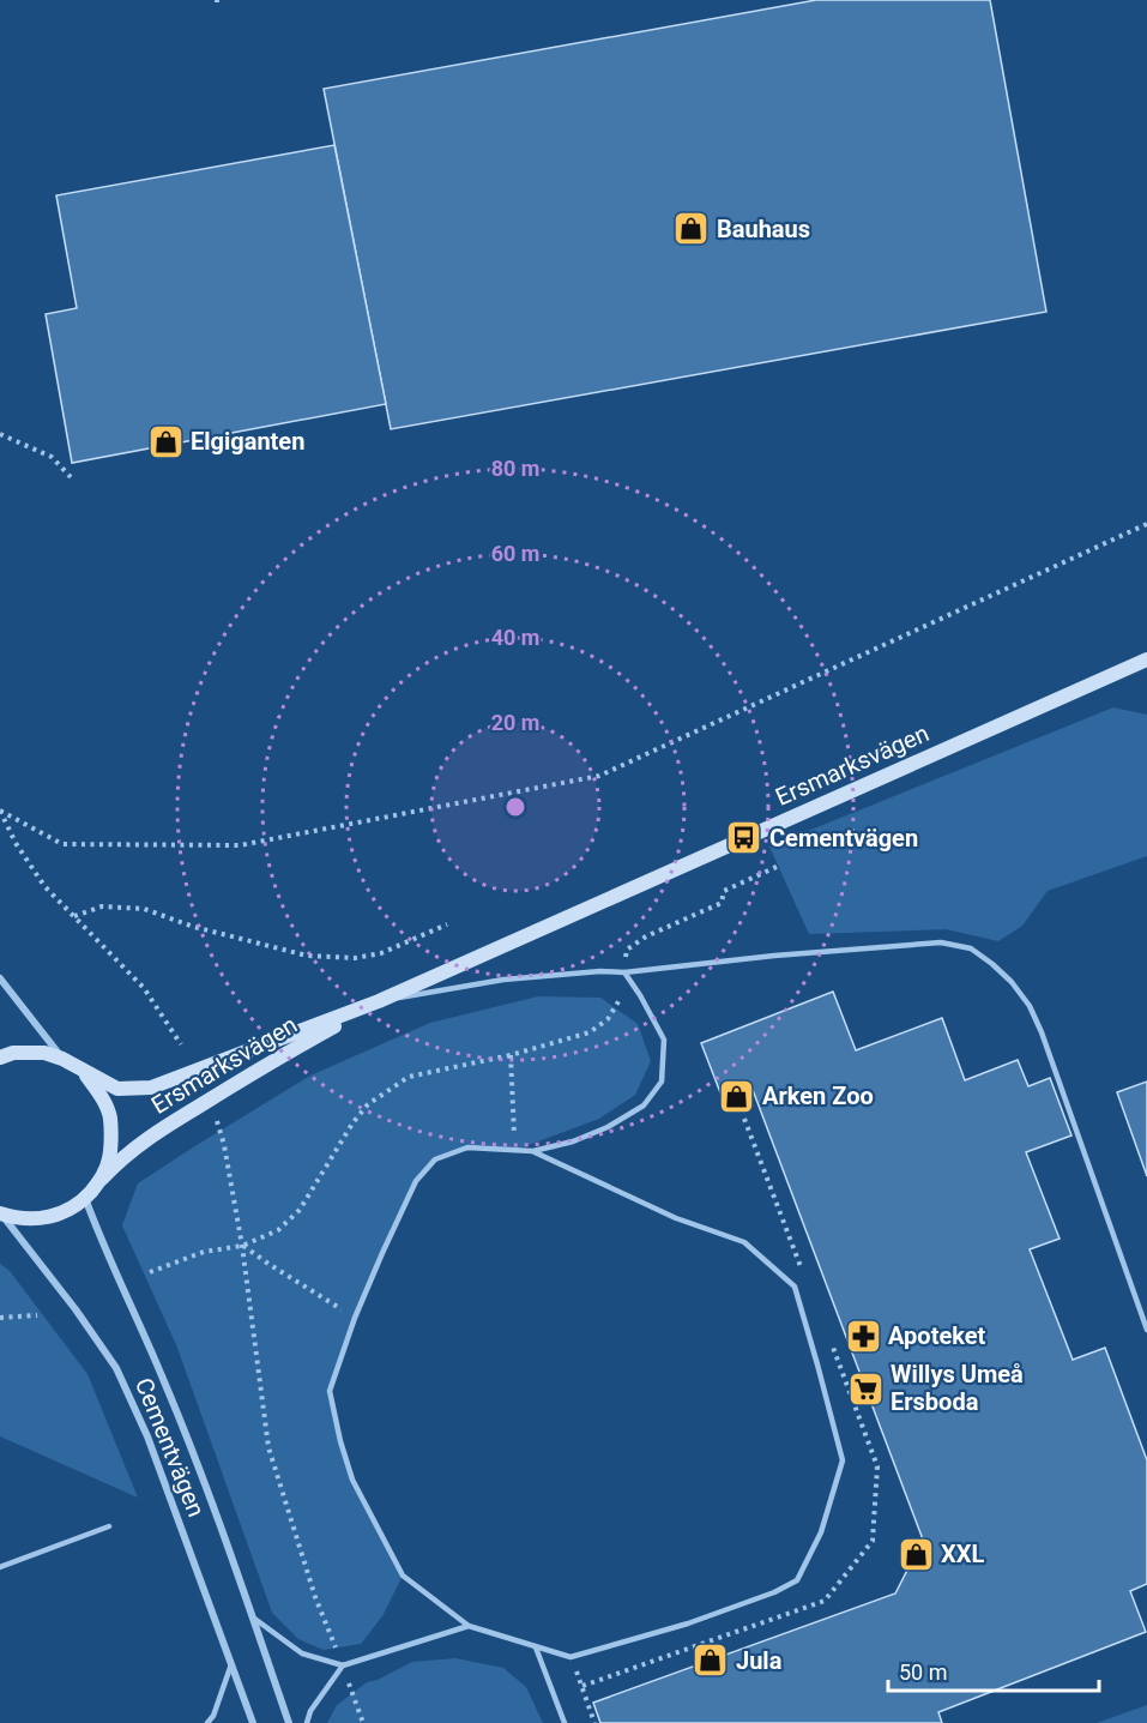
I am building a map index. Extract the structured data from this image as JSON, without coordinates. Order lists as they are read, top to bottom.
{
  "streets": {
    "main road": ["Ersmarksvägen"],
    "street": ["Cementvägen"]
  },
  "crossings": [
    ["Ersmarksvägen", "Cementvägen"]
  ],
  "places": {
    "shop": [
      "Bauhaus",
      "Elgiganten",
      "Arken Zoo",
      "XXL",
      "Jula"
    ],
    "bus stop": ["Cementvägen"],
    "pharmacy": ["Apoteket"],
    "supermarket": ["Willys Umeå Ersboda"]
  },
  "scale_bar": "50 m",
  "rings": [
    "80 m",
    "60 m",
    "40 m",
    "20 m"
  ]
}
